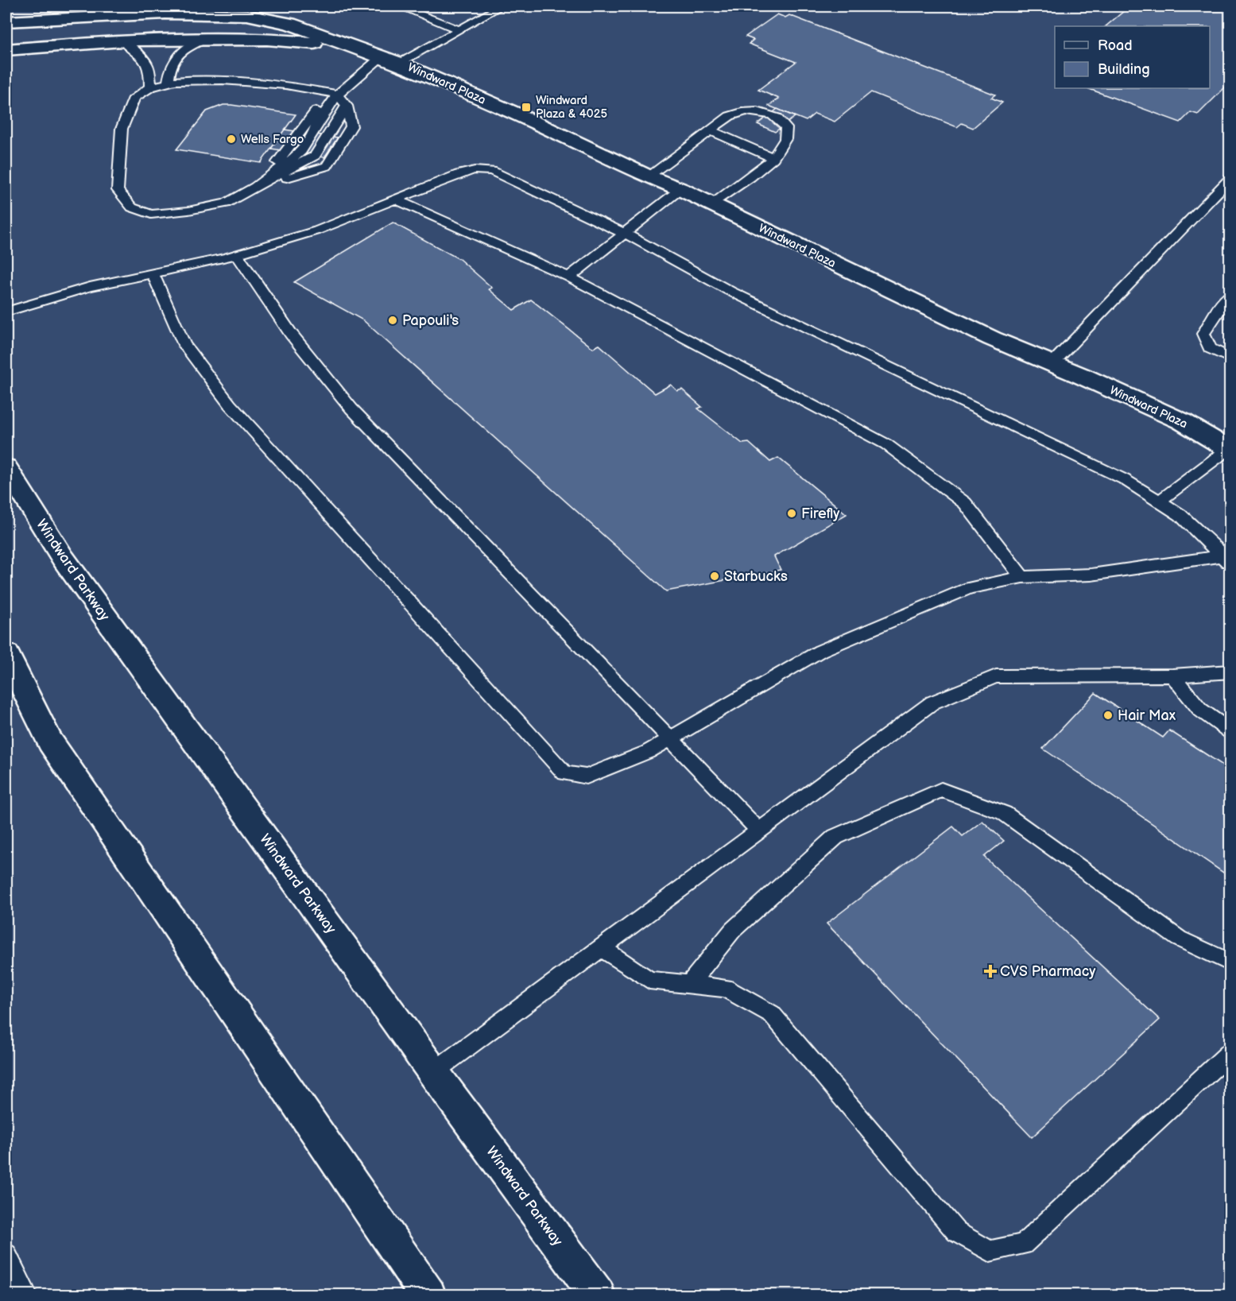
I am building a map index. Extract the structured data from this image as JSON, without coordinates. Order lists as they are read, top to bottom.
{
  "streets": {
    "street": ["Windward Plaza", "Windward Parkway"]
  },
  "places": {
    "transit": ["Windward Plaza & 4025"],
    "other": [
      "Wells Fargo",
      "Papouli's",
      "Firefly",
      "Starbucks",
      "Hair Max"
    ],
    "health": ["CVS Pharmacy"]
  },
  "legend": ["Road", "Building"]
}
